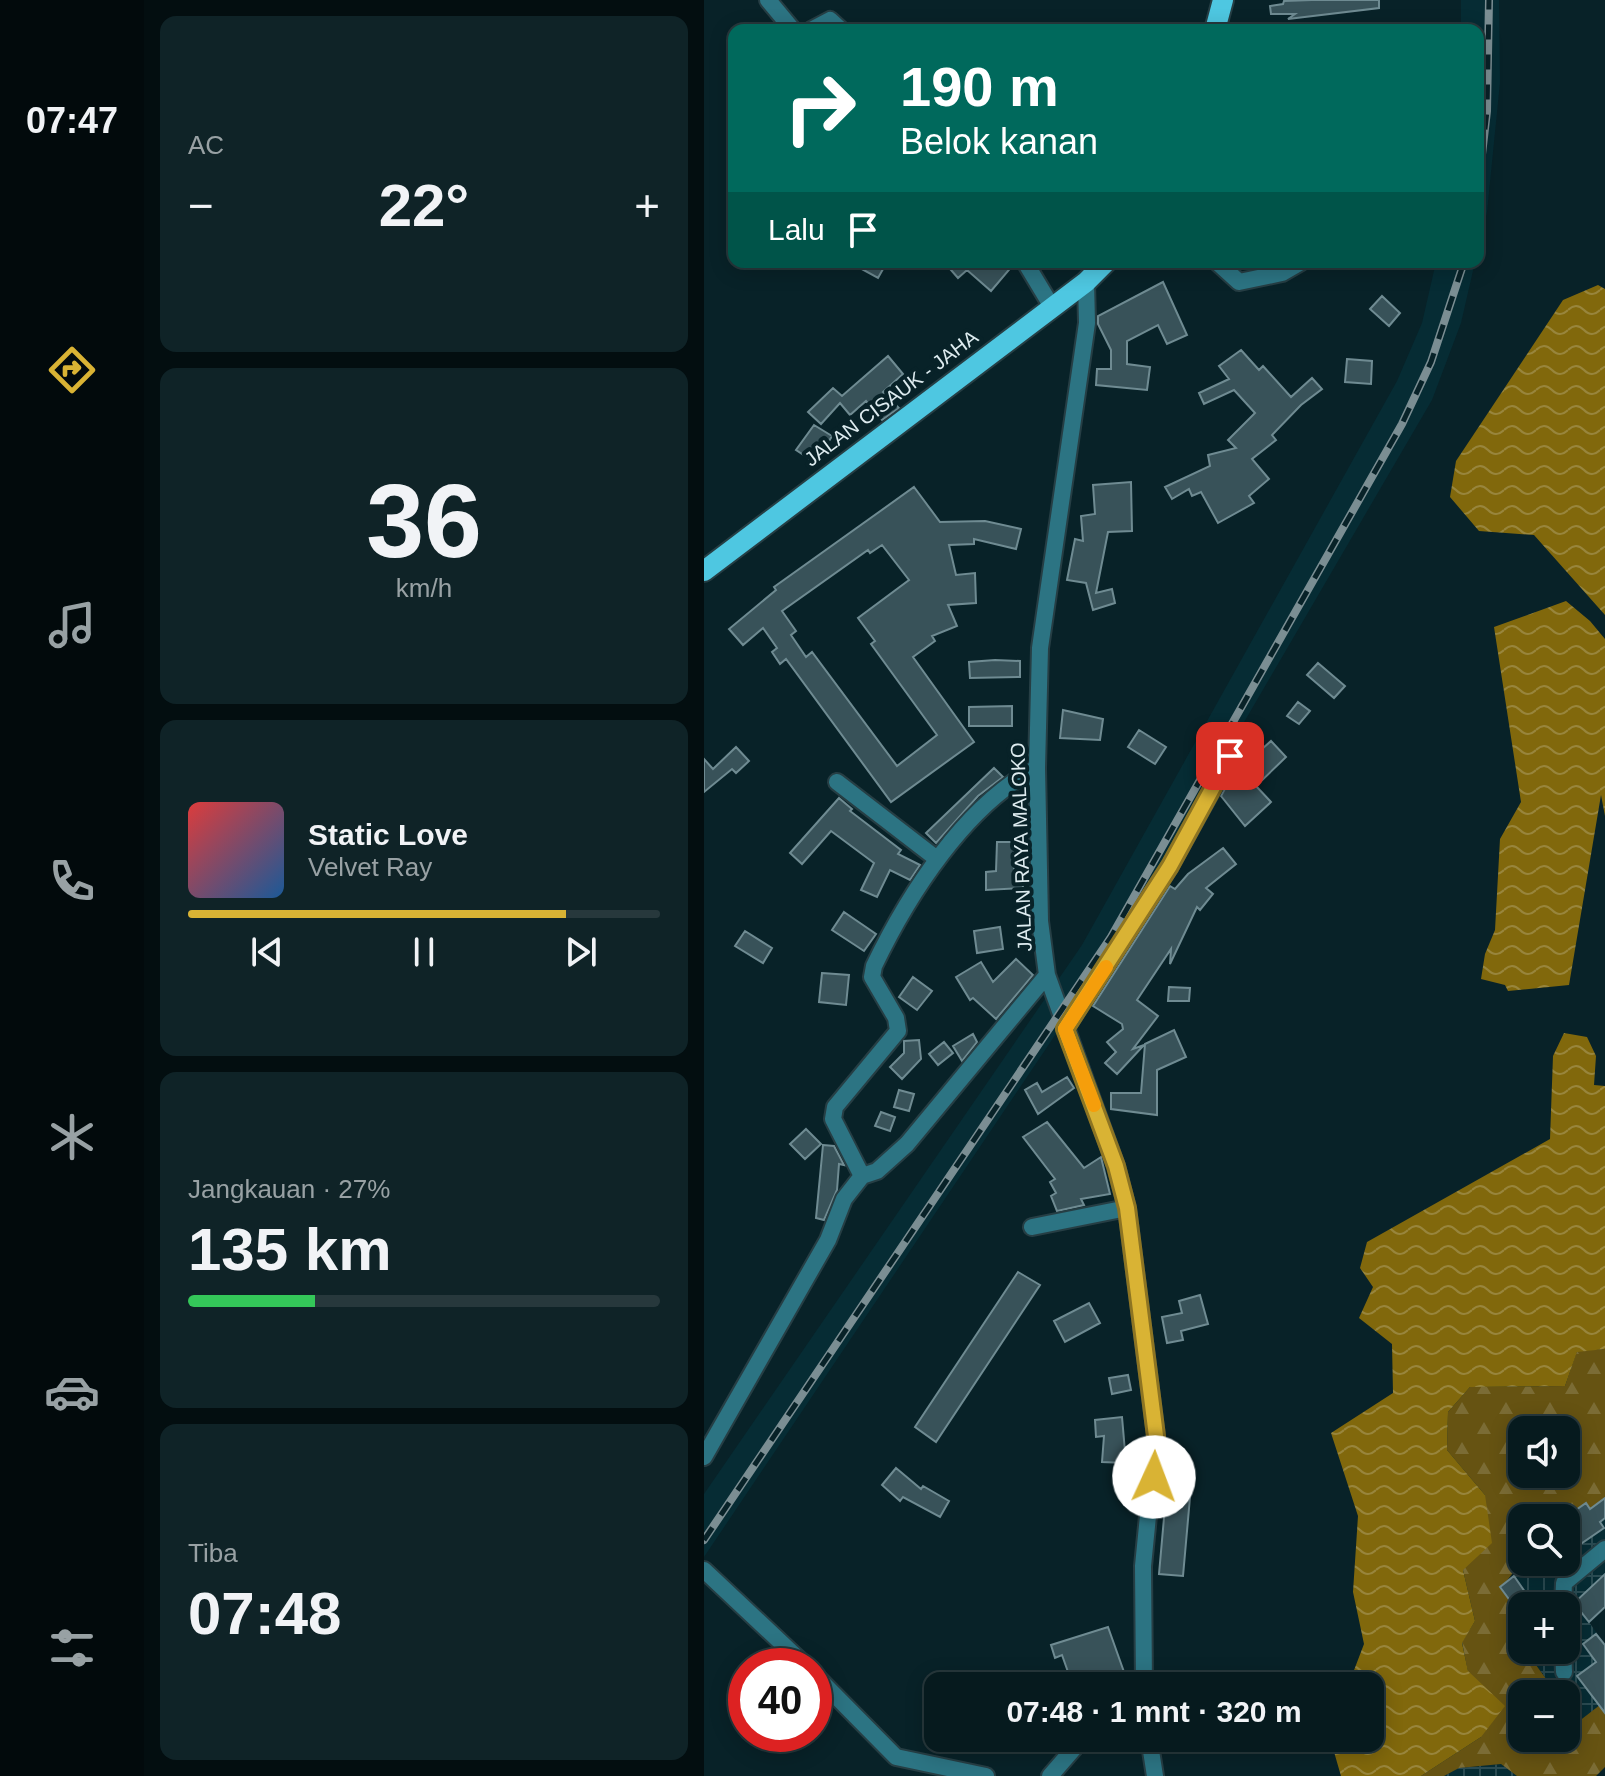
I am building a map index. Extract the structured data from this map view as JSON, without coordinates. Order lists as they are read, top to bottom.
{
  "streets": {
    "main road": ["JALAN CISAUK - JAHA"],
    "street": ["JALAN RAYA MALOKO"]
  },
  "crossings": [
    ["JALAN CISAUK - JAHA", "JALAN RAYA MALOKO"]
  ],
  "page": {
    "tabs": "07:47",
    "tile": [
      "AC",
      ["36", "km/h"],
      ["Jangkauan · 27%", "135 km"],
      ["Tiba", "07:48"]
    ],
    "turn": ["190 m", "Belok kanan"],
    "heat": ["−", "22°", "+"],
    "then": "Lalu",
    "song": ["Static Love", "Velvet Ray"],
    "map_buttons": ["+", "−"],
    "limit": "40",
    "trip": "07:48 · 1 mnt · 320 m"
  }
}
